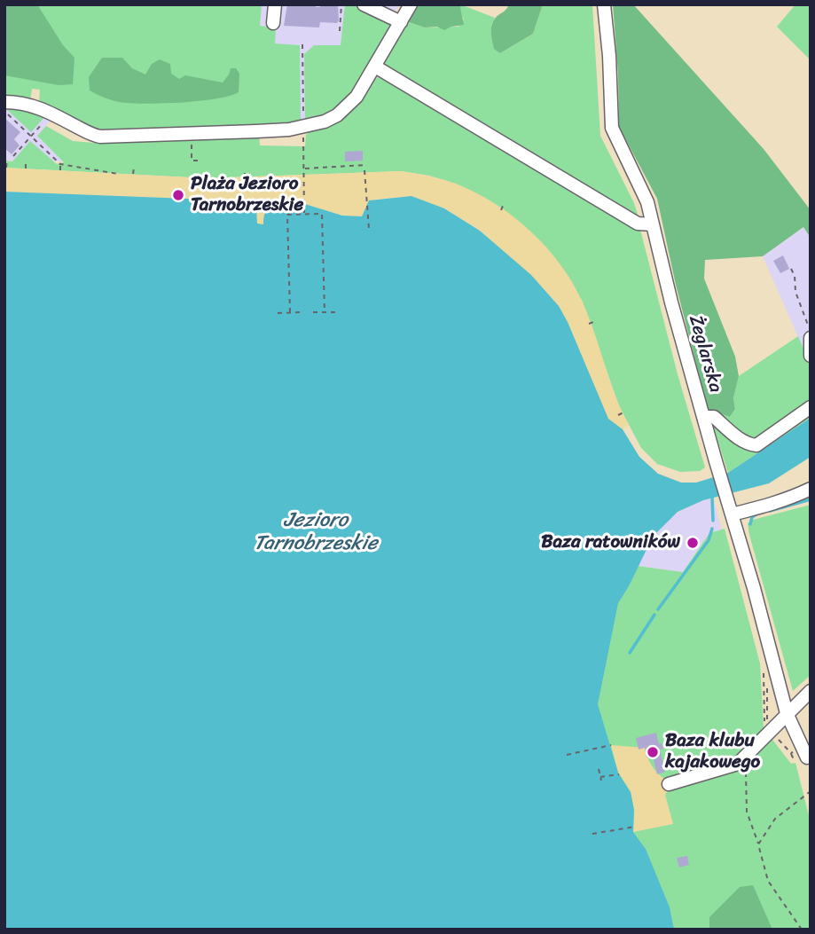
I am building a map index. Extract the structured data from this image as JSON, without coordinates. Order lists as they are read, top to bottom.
{
  "streets": {
    "street": ["Żeglarska"]
  },
  "water": ["Jezioro Tarnobrzeskie"],
  "places": ["Plaża Jezioro Tarnobrzeskie", "Baza ratowników", "Baza klubu kajakowego"]
}
